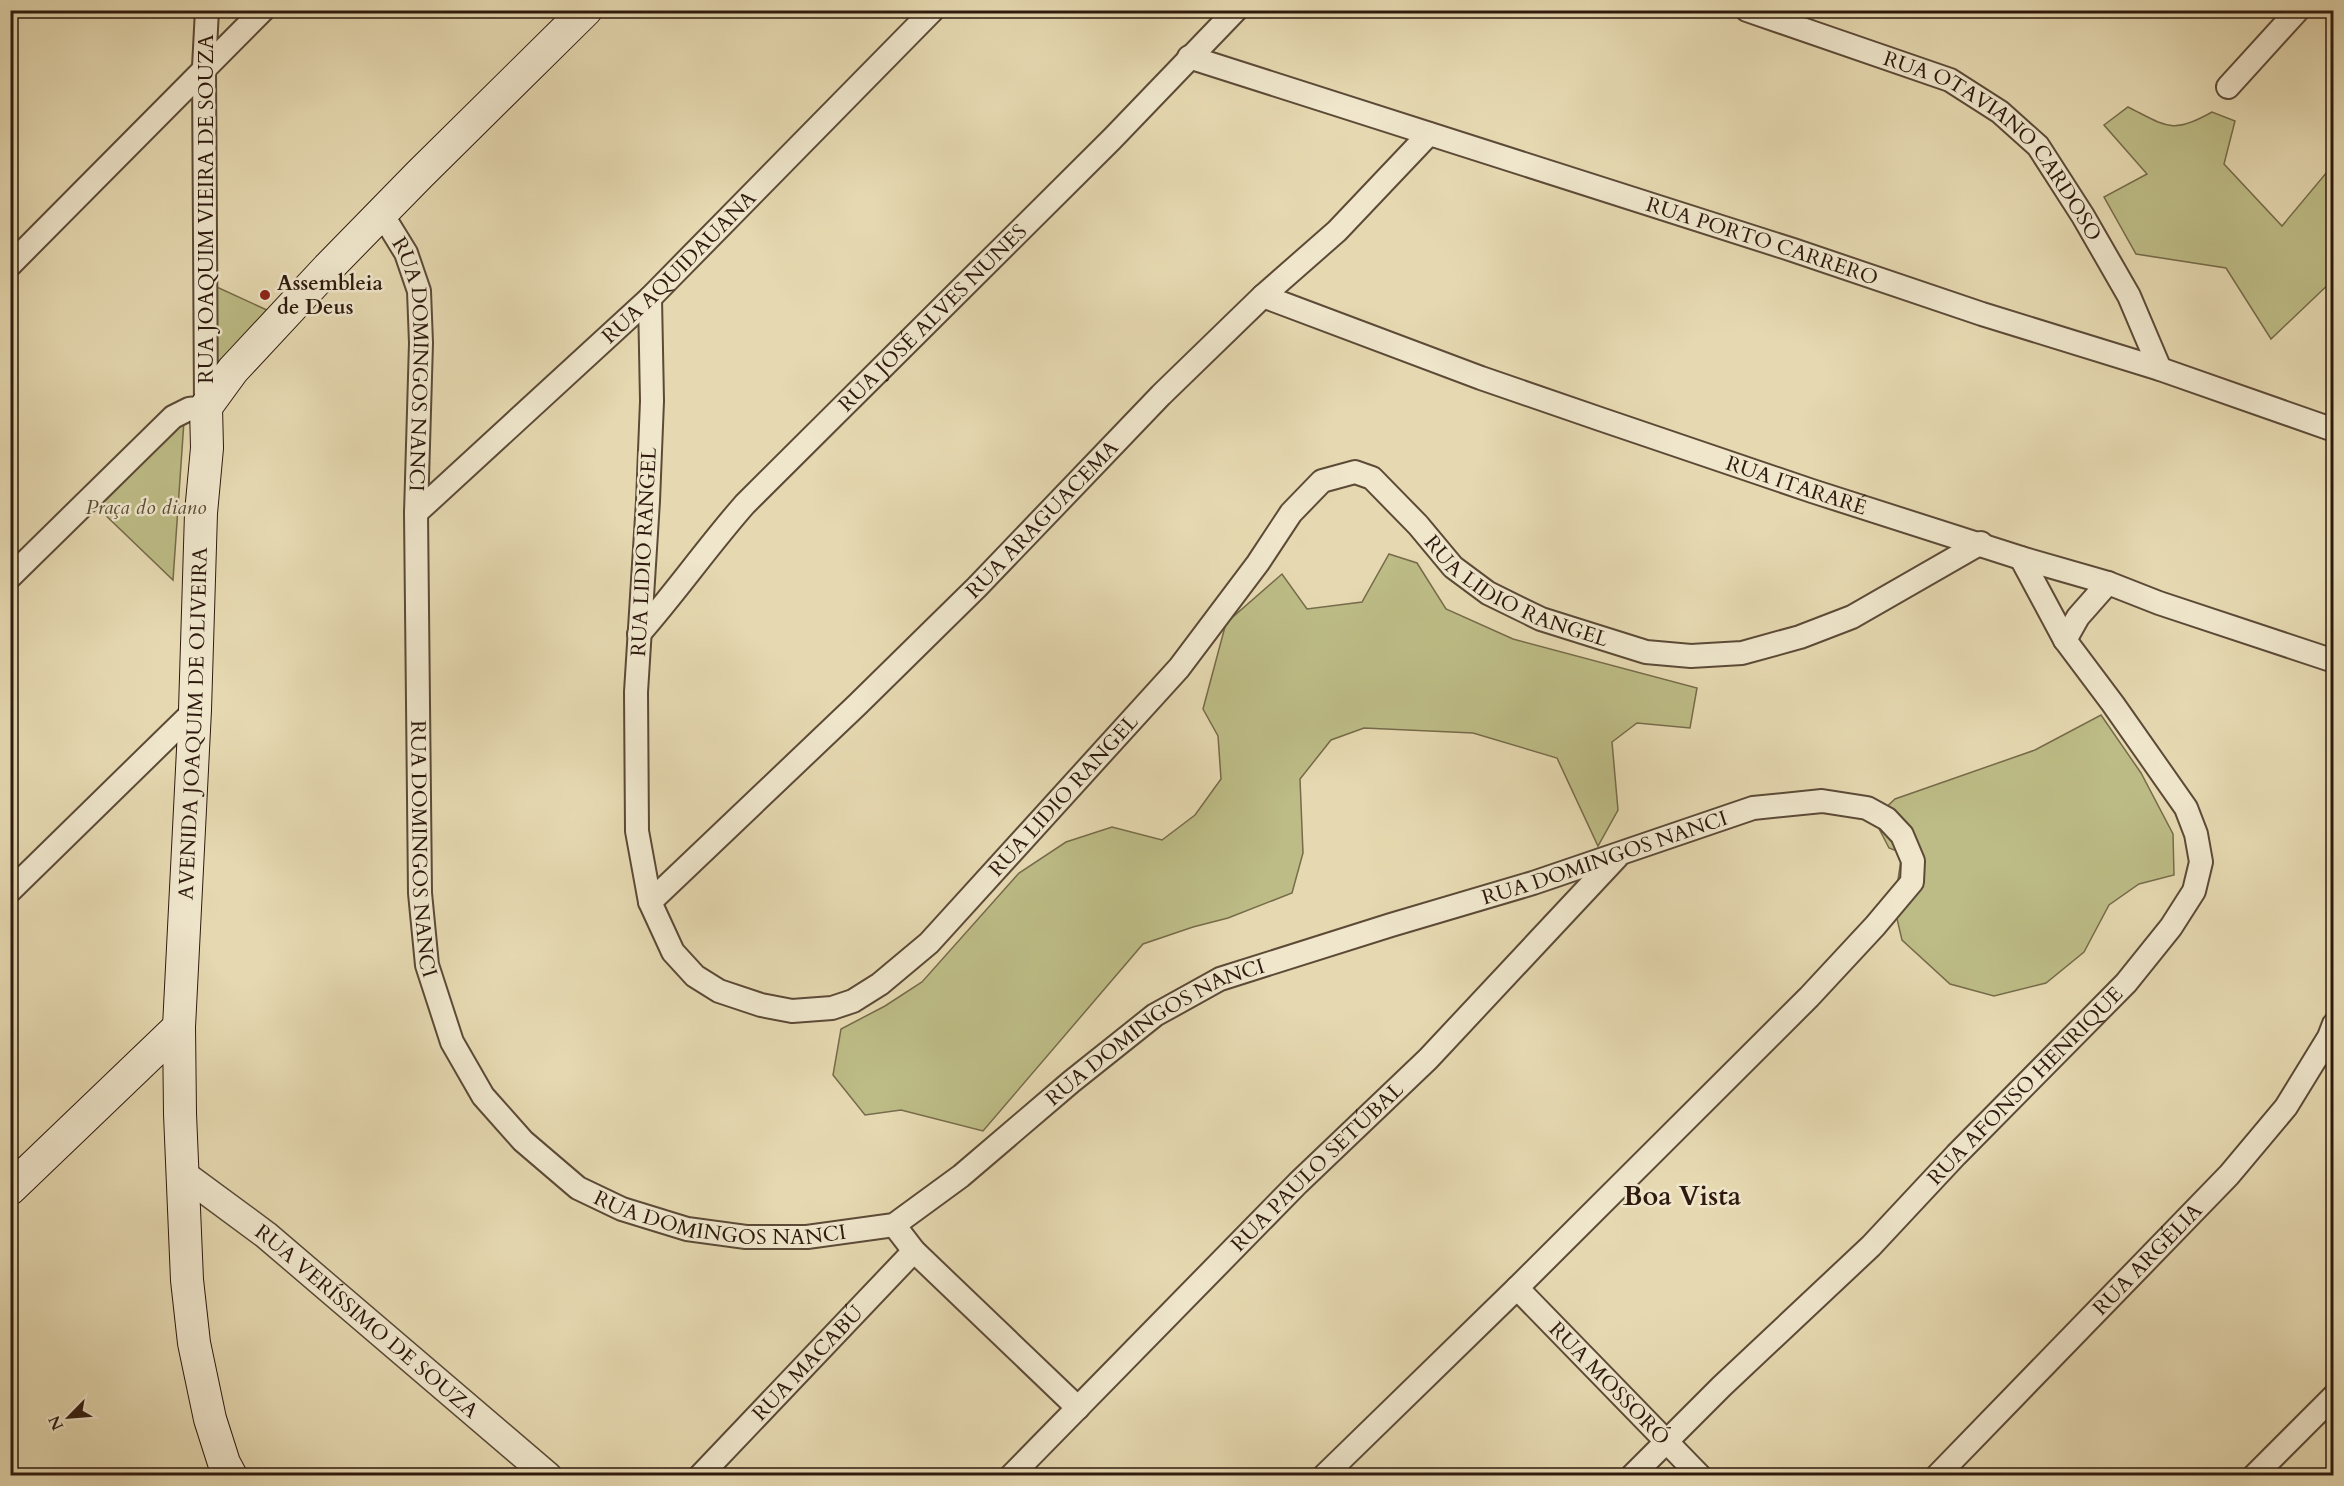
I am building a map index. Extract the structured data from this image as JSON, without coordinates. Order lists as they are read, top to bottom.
{
  "streets": {
    "main road": ["AVENIDA JOAQUIM DE OLIVEIRA"],
    "street": [
      "RUA OTAVIANO CARDOSO",
      "RUA JOAQUIM VIEIRA DE SOUZA",
      "RUA PORTO CARRERO",
      "RUA AQUIDAUANA",
      "RUA JOSÉ ALVES NUNES",
      "RUA DOMINGOS NANCI",
      "RUA ITARARÉ",
      "RUA ARAGUACEMA",
      "RUA LIDIO RANGEL",
      "RUA AFONSO HENRIQUE",
      "RUA PAULO SETÚBAL",
      "RUA ARGÉLIA",
      "RUA VERÍSSIMO DE SOUZA",
      "RUA MACABÚ",
      "RUA MOSSORÓ"
    ]
  },
  "crossings": [
    ["RUA OTAVIANO CARDOSO", "RUA PORTO CARRERO"],
    ["RUA JOAQUIM VIEIRA DE SOUZA", "AVENIDA JOAQUIM DE OLIVEIRA"],
    ["RUA PORTO CARRERO", "RUA JOSÉ ALVES NUNES"],
    ["RUA PORTO CARRERO", "RUA ARAGUACEMA"],
    ["RUA AQUIDAUANA", "RUA DOMINGOS NANCI"],
    ["RUA AQUIDAUANA", "RUA LIDIO RANGEL"],
    ["RUA JOSÉ ALVES NUNES", "RUA LIDIO RANGEL"],
    ["RUA DOMINGOS NANCI", "RUA PAULO SETÚBAL"],
    ["RUA DOMINGOS NANCI", "RUA MOSSORÓ"],
    ["RUA ITARARÉ", "RUA ARAGUACEMA"],
    ["RUA ITARARÉ", "RUA LIDIO RANGEL"],
    ["RUA ITARARÉ", "RUA AFONSO HENRIQUE"],
    ["RUA ARAGUACEMA", "RUA LIDIO RANGEL"],
    ["AVENIDA JOAQUIM DE OLIVEIRA", "RUA VERÍSSIMO DE SOUZA"],
    ["RUA AFONSO HENRIQUE", "RUA MOSSORÓ"]
  ],
  "districts": ["Boa Vista"],
  "parks": ["Praça do diano"],
  "places": ["Assembleia de Deus"],
  "north": "bottom left"
}
